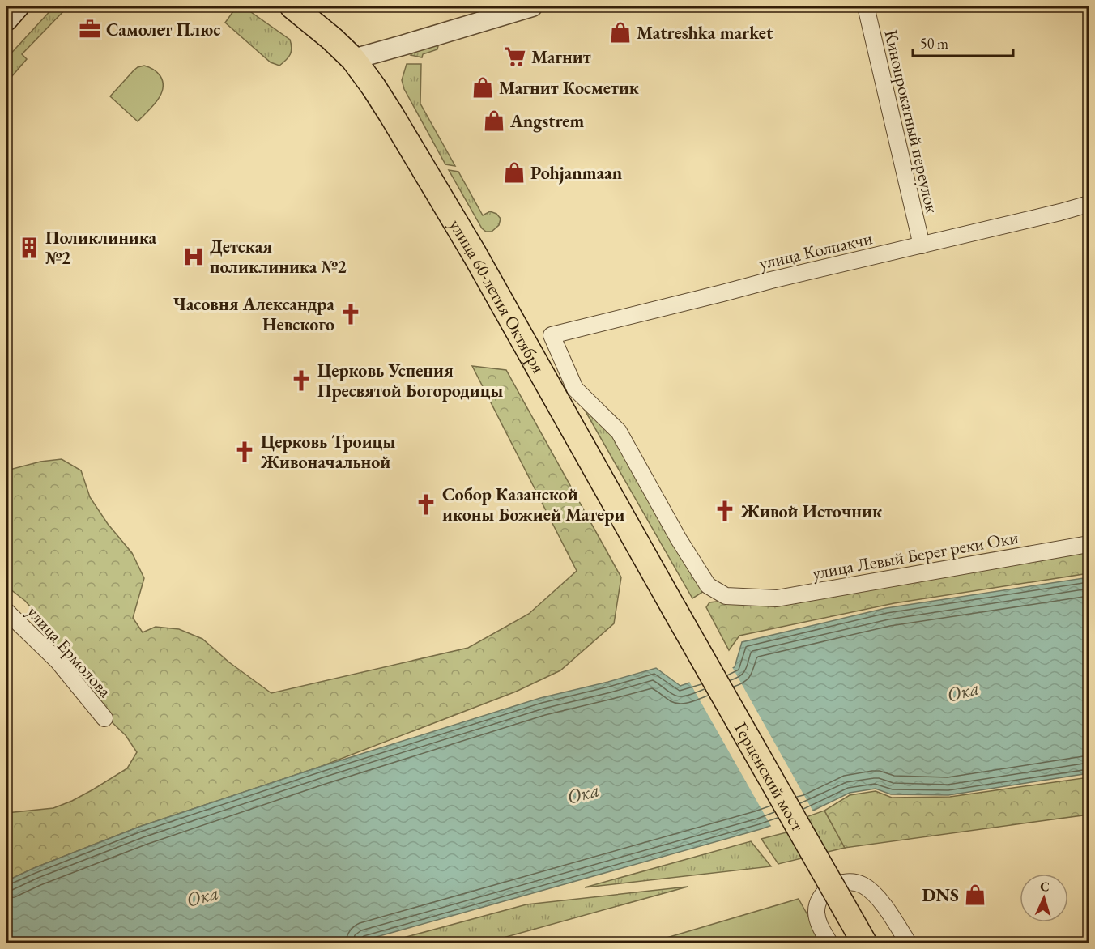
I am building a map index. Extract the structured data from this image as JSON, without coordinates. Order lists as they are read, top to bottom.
{
  "streets": {
    "main road": ["улица 60-летия Октября", "Герценский мост"],
    "street": [
      "Кинопрокатный переулок",
      "улица Колпакчи",
      "улица Левый Берег реки Оки",
      "улица Ермолова"
    ]
  },
  "crossings": [
    ["Кинопрокатный переулок", "улица Колпакчи"],
    ["улица Колпакчи", "улица Левый Берег реки Оки"],
    ["улица 60-летия Октября", "Герценский мост"]
  ],
  "water": ["Ока"],
  "places": {
    "office": ["Самолет Плюс"],
    "shop": [
      "Matreshka market",
      "Магнит Косметик",
      "Angstrem",
      "Pohjanmaan",
      "DNS"
    ],
    "supermarket": ["Магнит"],
    "building": ["Поликлиника №2"],
    "hospital": ["Детская поликлиника №2"],
    "church": [
      "Часовня Александра Невского",
      "Церковь Успения Пресвятой Богородицы",
      "Церковь Троицы Живоначальной",
      "Собор Казанской иконы Божией Матери",
      "Живой Источник"
    ]
  },
  "scale_bar": "50 m",
  "north": "top"
}
